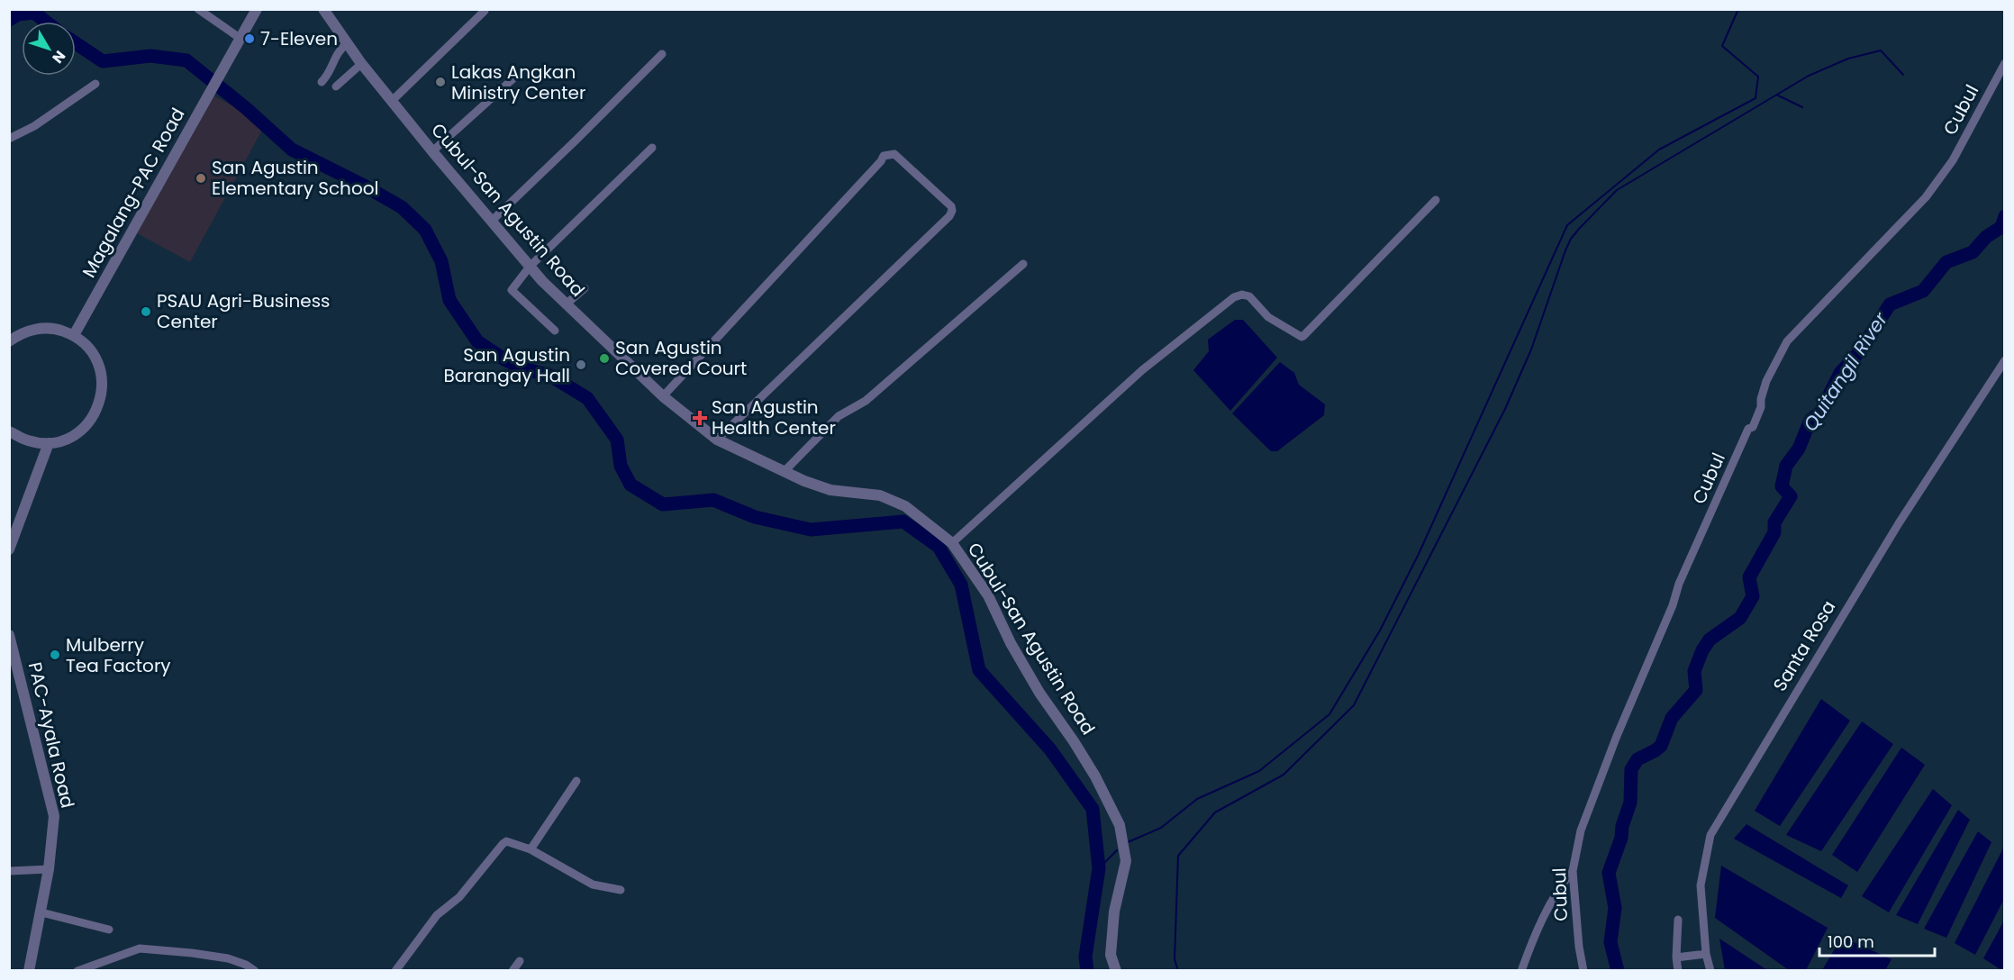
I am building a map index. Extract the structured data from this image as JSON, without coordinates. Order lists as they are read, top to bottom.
{
  "streets": {
    "street": [
      "Cubul",
      "Magalang-PAC Road",
      "Cubul-San Agustin Road",
      "Santa Rosa",
      "PAC-Ayala Road"
    ]
  },
  "water": ["Quitangil River"],
  "places": {
    "other": [
      "7-Eleven",
      "Lakas Angkan Ministry Center",
      "San Agustin Elementary School",
      "PSAU Agri-Business Center",
      "San Agustin Covered Court",
      "San Agustin Barangay Hall",
      "Mulberry Tea Factory"
    ],
    "health": ["San Agustin Health Center"]
  },
  "scale_bar": "100 m",
  "north": "bottom right"
}
